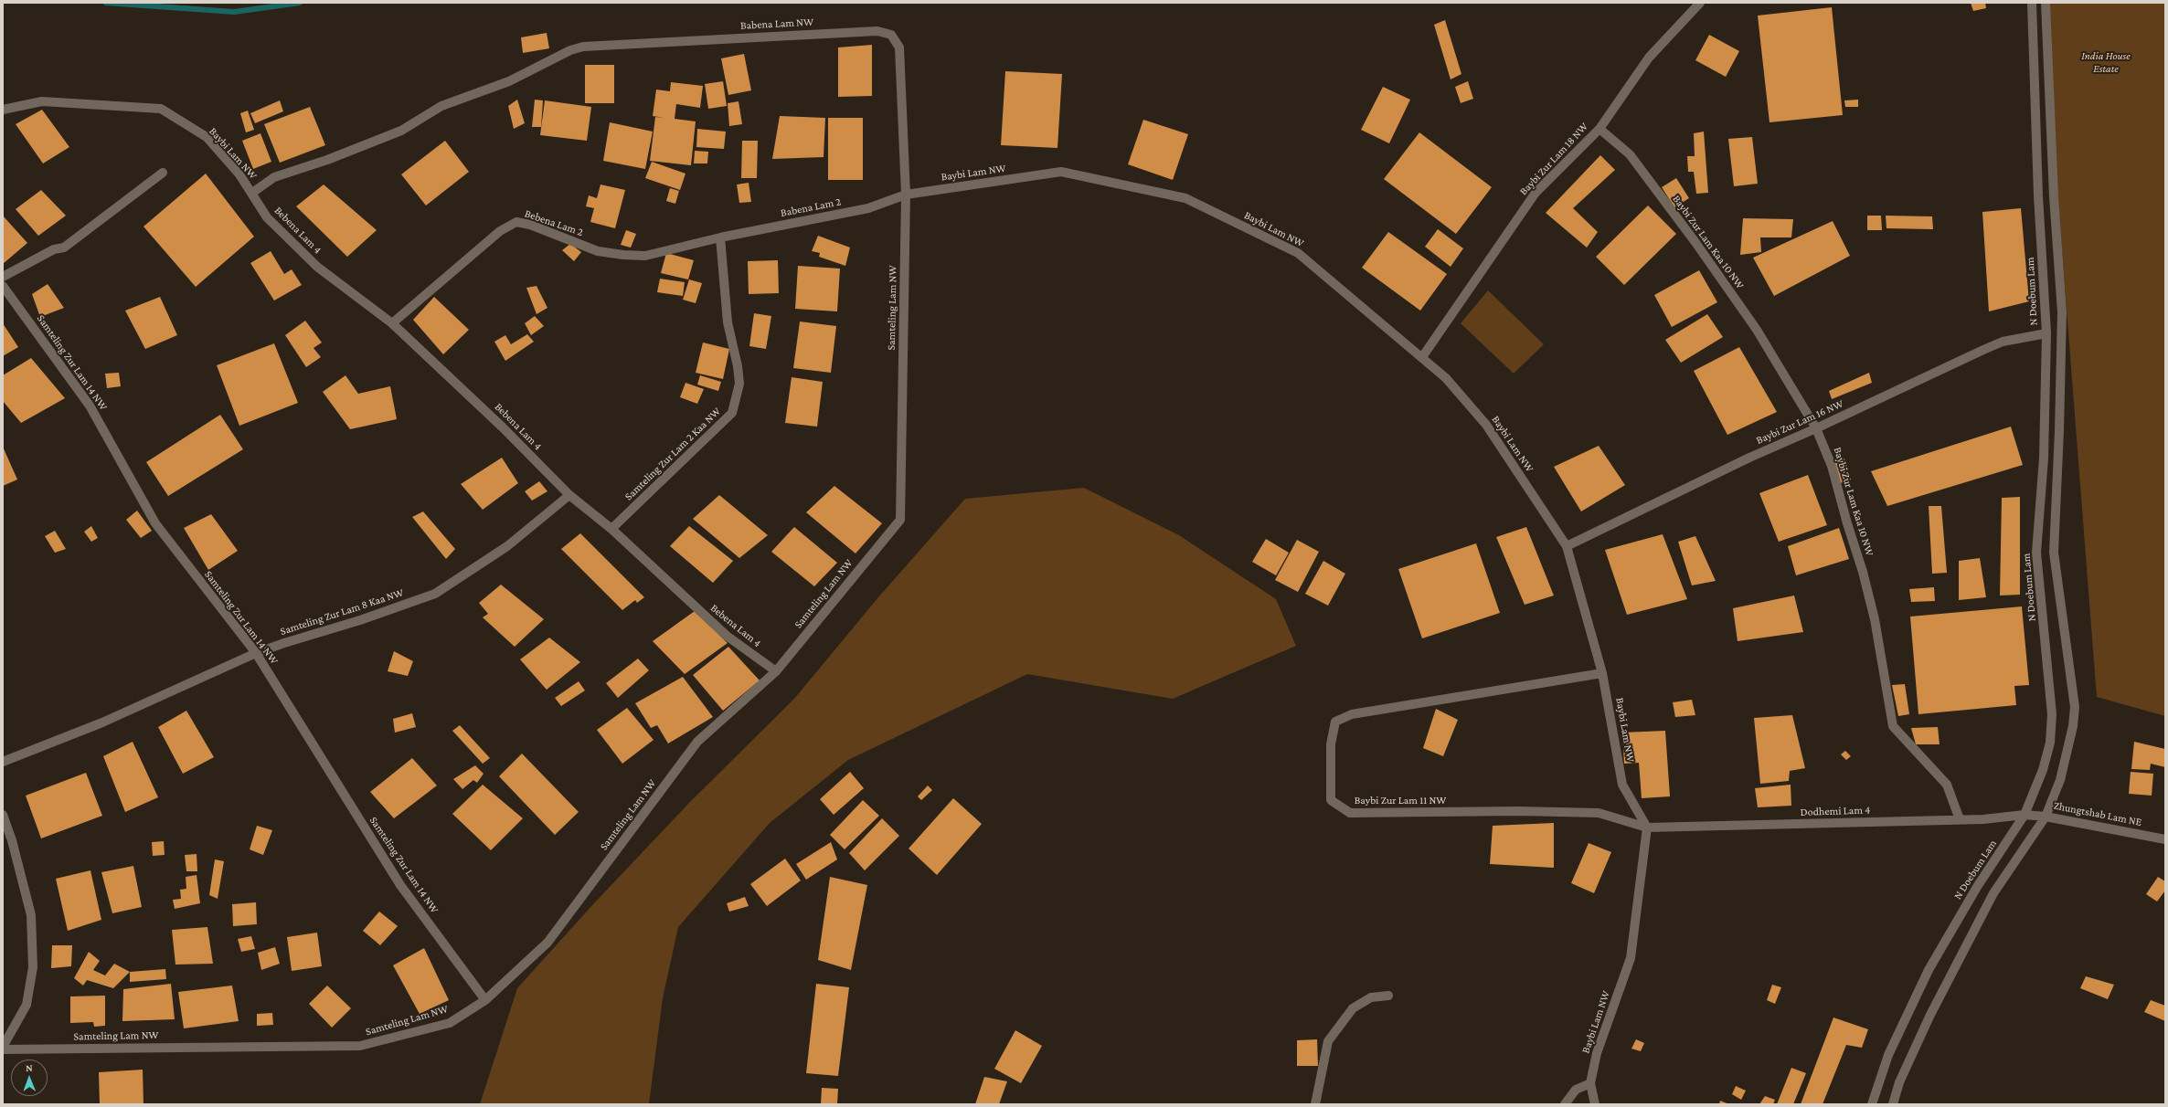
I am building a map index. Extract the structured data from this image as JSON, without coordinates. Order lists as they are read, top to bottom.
{
  "streets": {
    "street": [
      "Babena Lam NW",
      "Baybi Lam NW",
      "Baybi Zur Lam 18 NW",
      "Babena Lam 2",
      "Bebena Lam 2",
      "Bebena Lam 4",
      "Baybi Zur Lam Kaa 10 NW",
      "N Doebum Lam",
      "Samteling Lam NW",
      "Samteling Zur Lam 14 NW",
      "Baybi Zur Lam 16 NW",
      "Samteling Zur Lam 2 Kaa NW",
      "Samteling Zur Lam 8 Kaa NW",
      "Baybi Zur Lam 11 NW",
      "Dodhemi Lam 4",
      "Zhungtshab Lam NE"
    ]
  },
  "crossings": [
    ["Babena Lam NW", "Baybi Lam NW"],
    ["Babena Lam NW", "Babena Lam 2"],
    ["Babena Lam NW", "Samteling Lam NW"],
    ["Baybi Lam NW", "Baybi Zur Lam 18 NW"],
    ["Baybi Lam NW", "Babena Lam 2"],
    ["Baybi Lam NW", "Bebena Lam 4"],
    ["Baybi Lam NW", "Samteling Lam NW"],
    ["Baybi Lam NW", "Baybi Zur Lam 16 NW"],
    ["Baybi Lam NW", "Baybi Zur Lam 11 NW"],
    ["Baybi Lam NW", "Dodhemi Lam 4"],
    ["Baybi Zur Lam 18 NW", "Baybi Zur Lam Kaa 10 NW"],
    ["Babena Lam 2", "Bebena Lam 2"],
    ["Babena Lam 2", "Samteling Lam NW"],
    ["Babena Lam 2", "Samteling Zur Lam 2 Kaa NW"],
    ["Bebena Lam 2", "Bebena Lam 4"],
    ["Bebena Lam 2", "Samteling Zur Lam 2 Kaa NW"],
    ["Bebena Lam 4", "Samteling Lam NW"],
    ["Bebena Lam 4", "Samteling Zur Lam 2 Kaa NW"],
    ["Bebena Lam 4", "Samteling Zur Lam 8 Kaa NW"],
    ["Baybi Zur Lam Kaa 10 NW", "Baybi Zur Lam 16 NW"],
    ["Baybi Zur Lam Kaa 10 NW", "Dodhemi Lam 4"],
    ["N Doebum Lam", "Baybi Zur Lam 16 NW"],
    ["N Doebum Lam", "Dodhemi Lam 4"],
    ["N Doebum Lam", "Zhungtshab Lam NE"],
    ["Samteling Lam NW", "Samteling Zur Lam 14 NW"],
    ["Samteling Zur Lam 14 NW", "Samteling Zur Lam 8 Kaa NW"],
    ["Baybi Zur Lam 11 NW", "Dodhemi Lam 4"],
    ["Dodhemi Lam 4", "Zhungtshab Lam NE"]
  ],
  "parks": ["India House Estate"],
  "north": "top"
}
